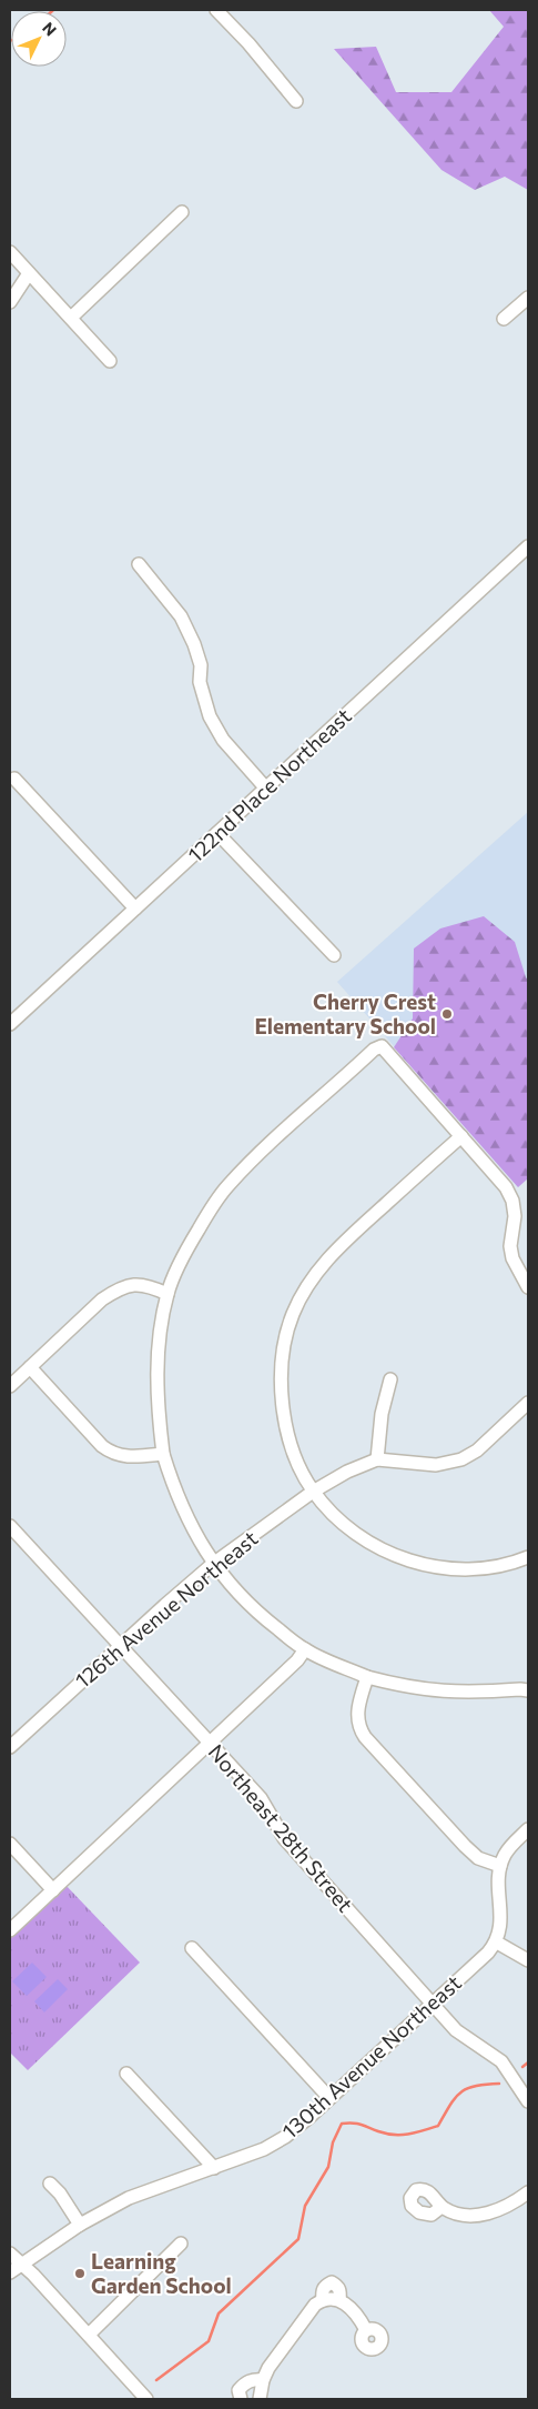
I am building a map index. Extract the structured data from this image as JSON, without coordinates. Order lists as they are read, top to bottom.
{
  "streets": {
    "street": [
      "122nd Place Northeast",
      "126th Avenue Northeast",
      "Northeast 28th Street",
      "130th Avenue Northeast"
    ]
  },
  "crossings": [
    ["126th Avenue Northeast", "Northeast 28th Street"],
    ["Northeast 28th Street", "130th Avenue Northeast"]
  ],
  "places": ["Cherry Crest Elementary School", "Learning Garden School"],
  "north": "top right"
}
